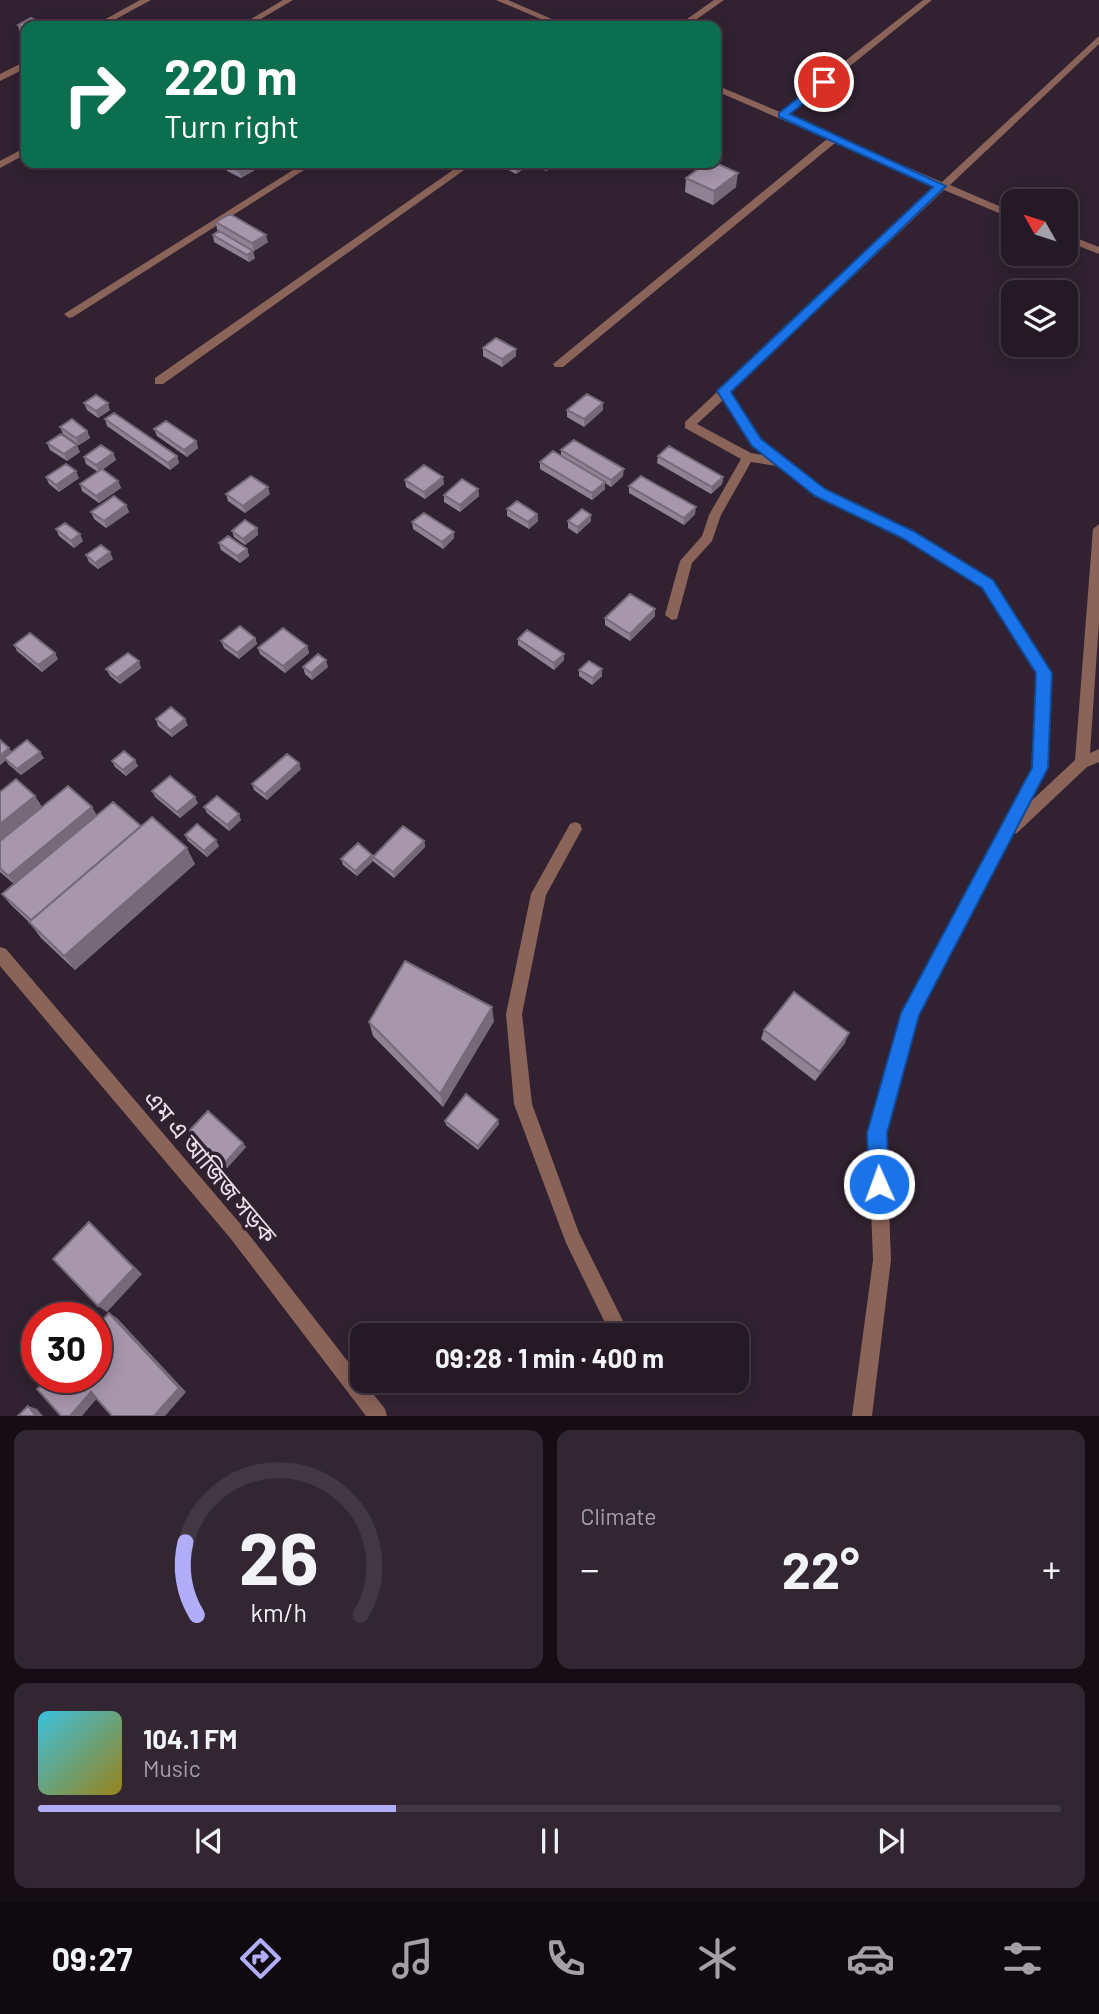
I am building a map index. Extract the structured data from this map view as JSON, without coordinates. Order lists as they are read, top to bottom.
{
  "streets": {
    "street": ["এম এ আজিজ সড়ক"]
  },
  "north": "top left",
  "page": {
    "turn": ["220 m", "Turn right"],
    "limit": "30",
    "trip": "09:28 · 1 min · 400 m",
    "tile": "Climate",
    "heat": ["−", "22°", "+"],
    "song": ["104.1 FM", "Music"],
    "tabs": "09:27",
    "gauge": ["26", "km/h"]
  }
}
